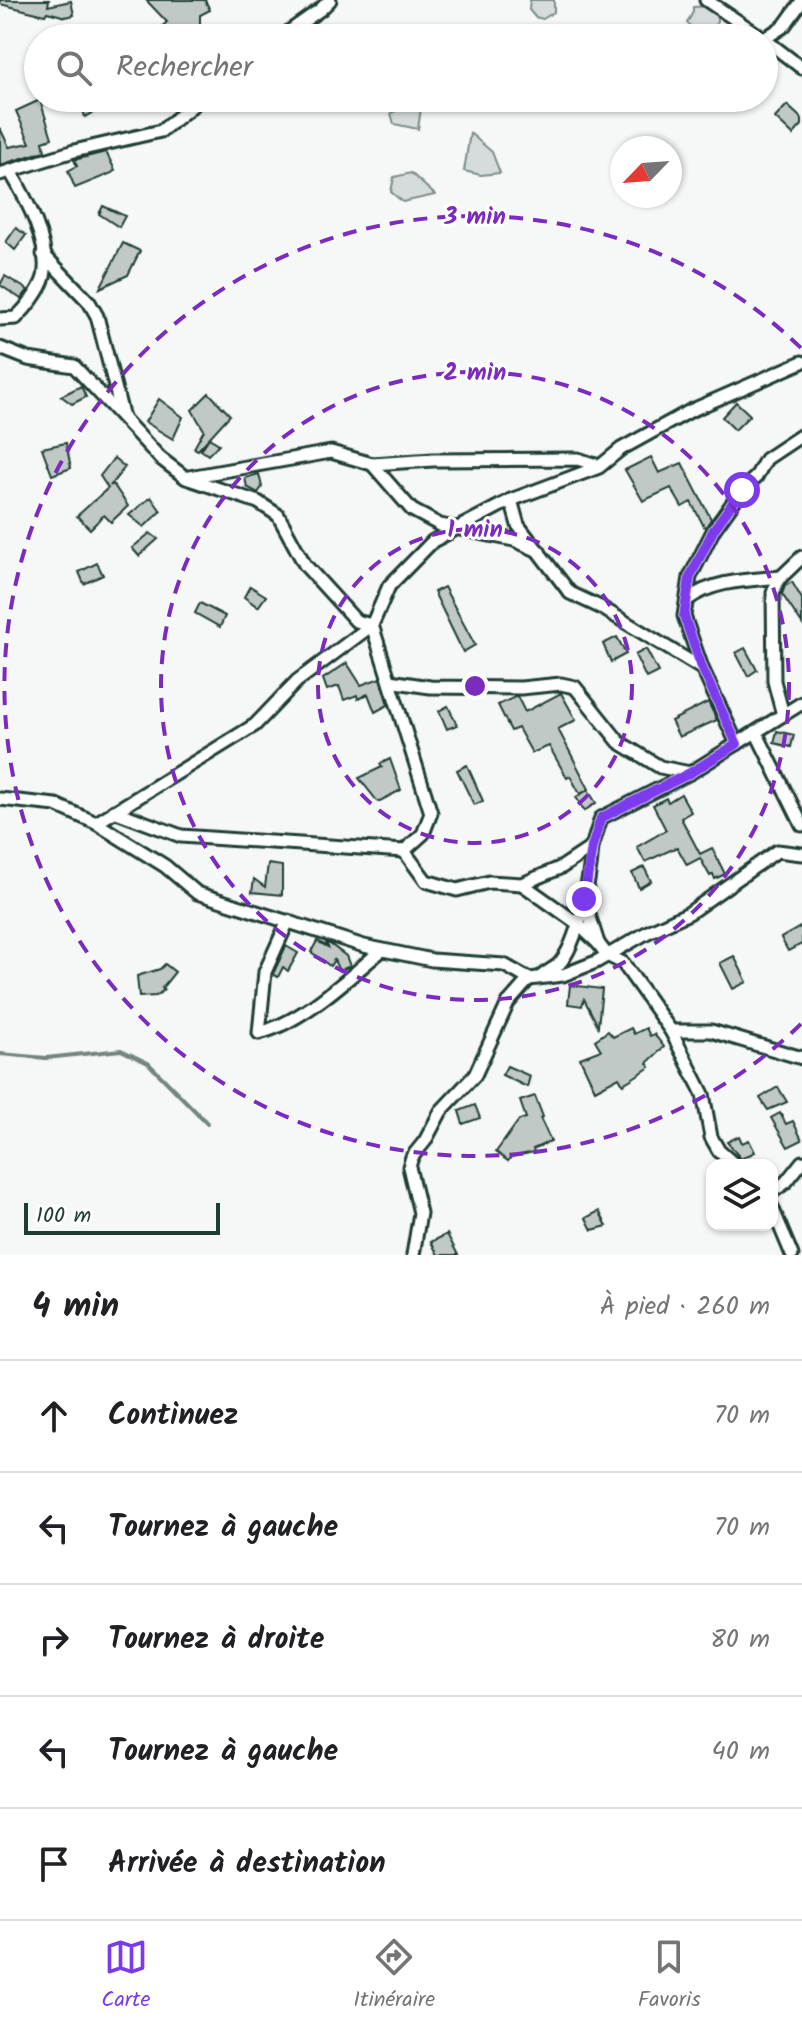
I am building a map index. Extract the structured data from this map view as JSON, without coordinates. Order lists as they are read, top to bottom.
{
  "scale_bar": "100 m",
  "north": "bottom left",
  "page": {
    "search": "Rechercher",
    "scale": "100 m",
    "heading": ["4 min", "À pied · 260 m"],
    "list": [
      ["Continuez", "70 m"],
      ["Tournez à gauche", "70 m"],
      ["Tournez à droite", "80 m"],
      ["Tournez à gauche", "40 m"],
      "Arrivée à destination"
    ],
    "nav": ["Carte", "Itinéraire", "Favoris"]
  },
  "rings": ["3 min", "2 min", "1 min"]
}
